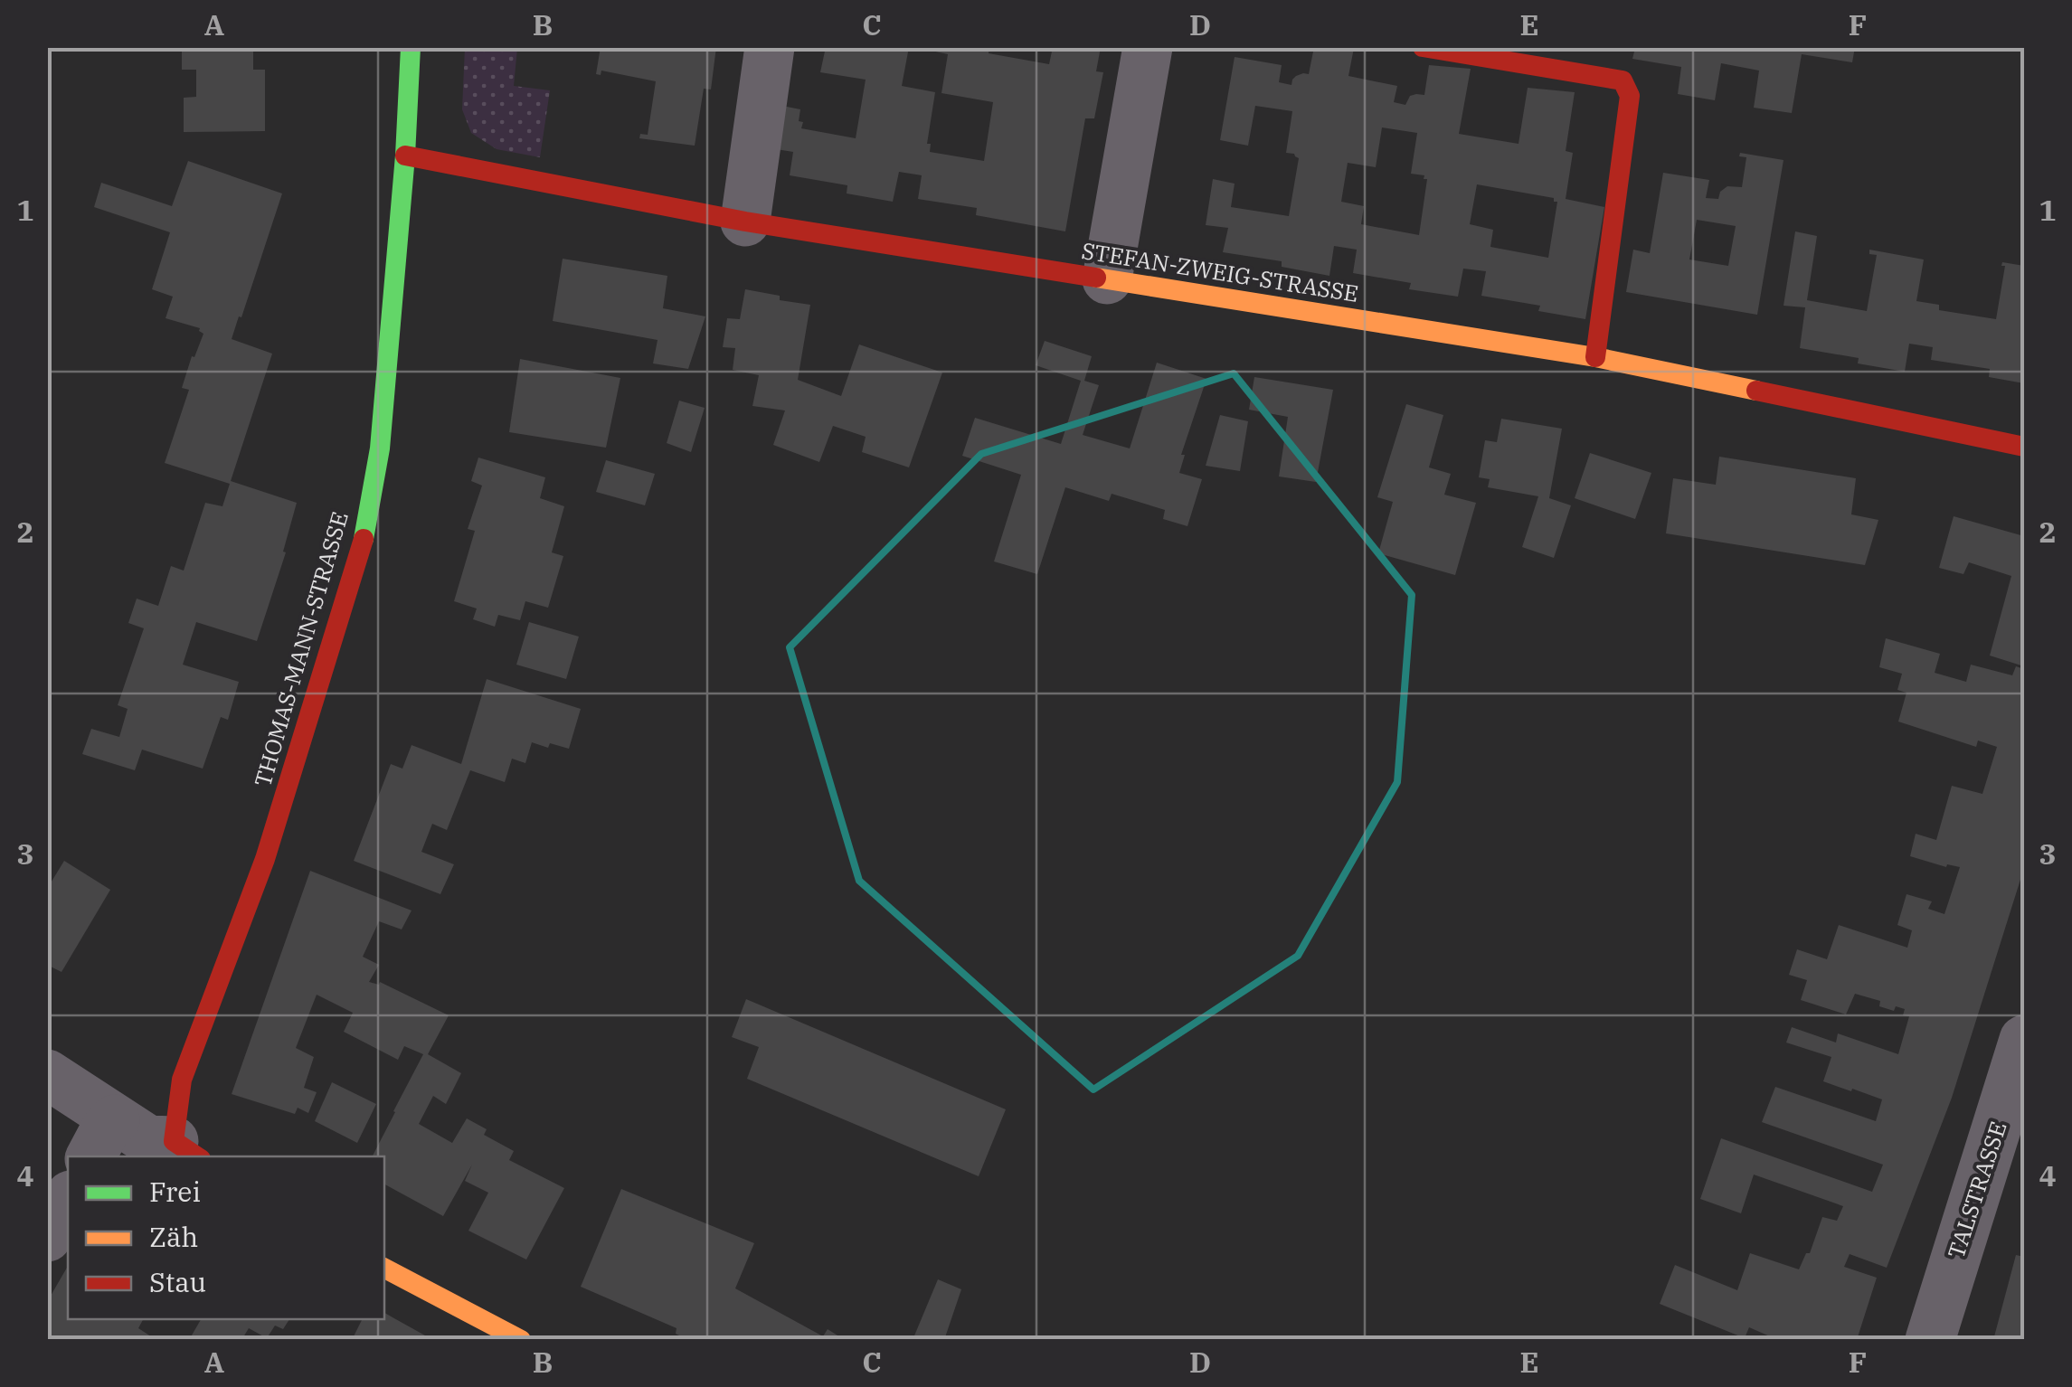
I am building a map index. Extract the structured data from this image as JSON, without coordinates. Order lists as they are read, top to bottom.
{
  "streets": {
    "street": ["STEFAN-ZWEIG-STRASSE", "THOMAS-MANN-STRASSE", "TALSTRASSE"]
  },
  "crossings": [
    ["STEFAN-ZWEIG-STRASSE", "THOMAS-MANN-STRASSE"]
  ],
  "legend": ["Frei", "Zäh", "Stau"],
  "grid": {
    "columns": [
      "A",
      "B",
      "C",
      "D",
      "E",
      "F"
    ],
    "rows": [
      "1",
      "2",
      "3",
      "4"
    ]
  }
}
